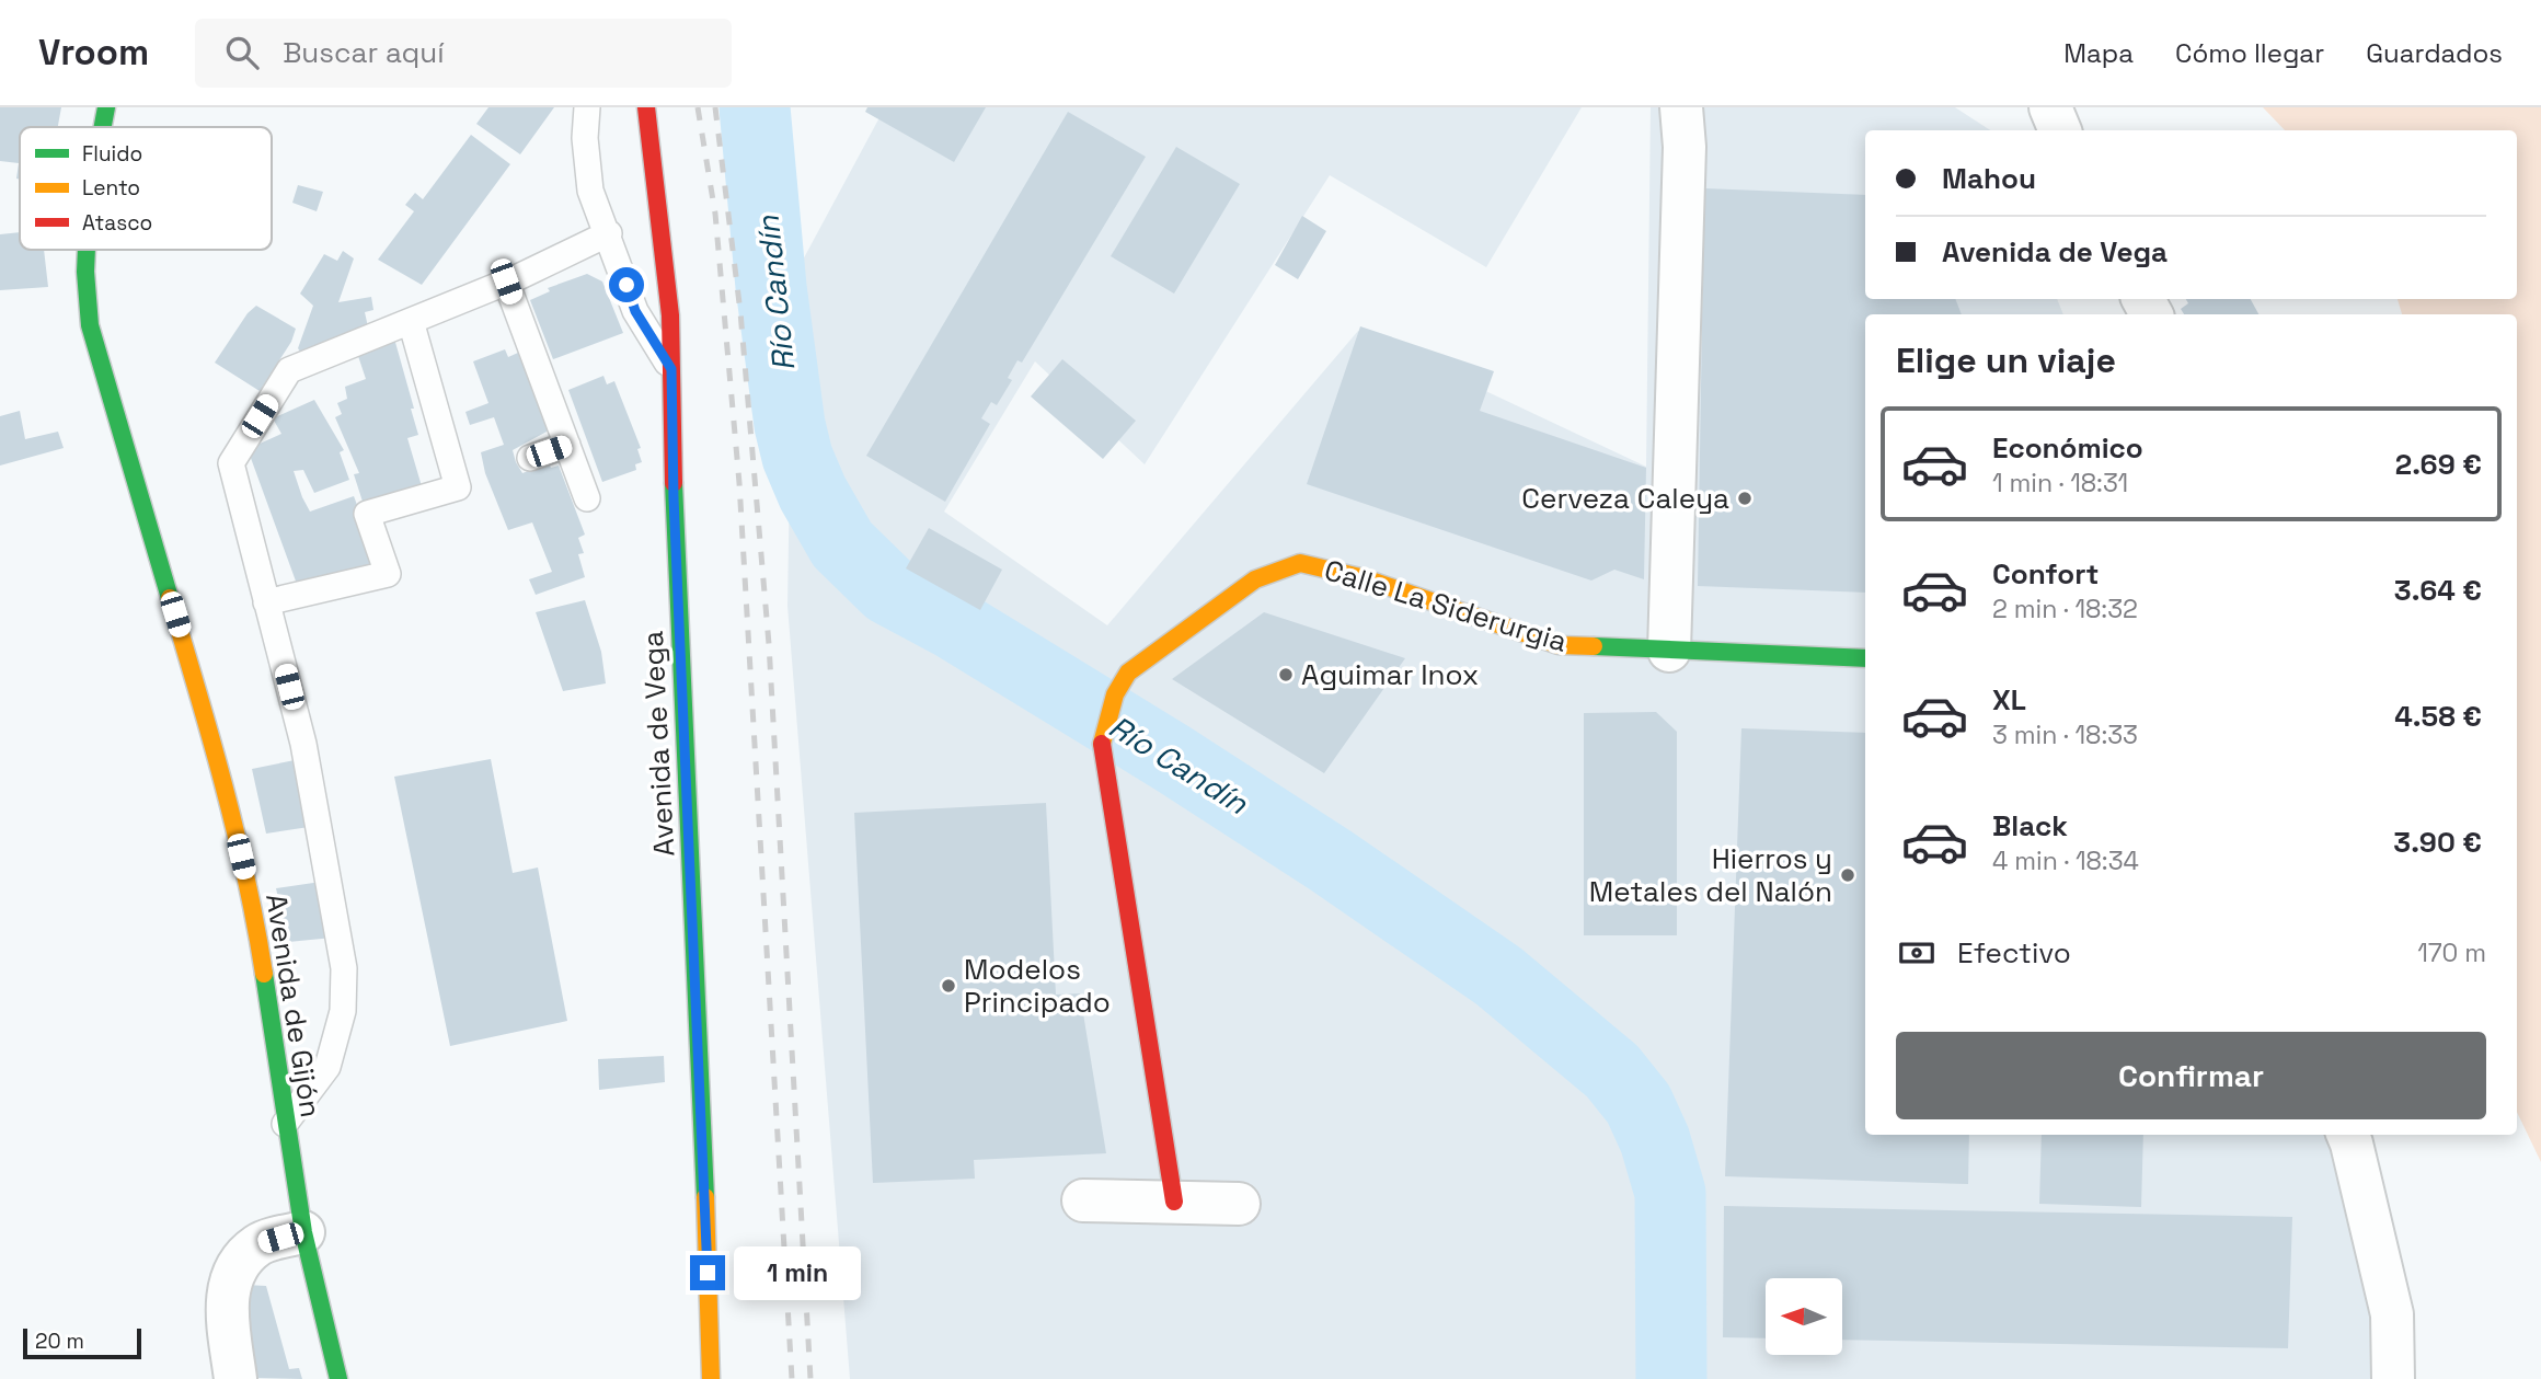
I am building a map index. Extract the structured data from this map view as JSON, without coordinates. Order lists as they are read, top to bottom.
{
  "streets": {
    "street": ["Calle La Siderurgia", "Avenida de Vega", "Avenida de Gijón"]
  },
  "water": ["Río Candín"],
  "places": [
    "Cerveza Caleya",
    "Aguimar Inox",
    "Hierros y Metales del Nalón",
    "Modelos Principado"
  ],
  "legend": ["Fluido", "Lento", "Atasco"],
  "scale_bar": "20 m",
  "north": "left",
  "page": {
    "header": "Vroom",
    "search": "Buscar aquí",
    "nav": ["Mapa", "Cómo llegar", "Guardados"],
    "banner": ["Mahou", "Avenida de Vega"],
    "heading": "Elige un viaje",
    "list": [
      {
        "name": "Económico",
        "note": "1 min · 18:31",
        "value": "2.69 €"
      },
      {
        "name": "Confort",
        "note": "2 min · 18:32",
        "value": "3.64 €"
      },
      {
        "name": "XL",
        "note": "3 min · 18:33",
        "value": "4.58 €"
      },
      {
        "name": "Black",
        "note": "4 min · 18:34",
        "value": "3.90 €"
      }
    ],
    "pay": ["Efectivo", "170 m"],
    "buttons": "Confirmar",
    "bubble": "1 min",
    "scale": "20 m"
  }
}
